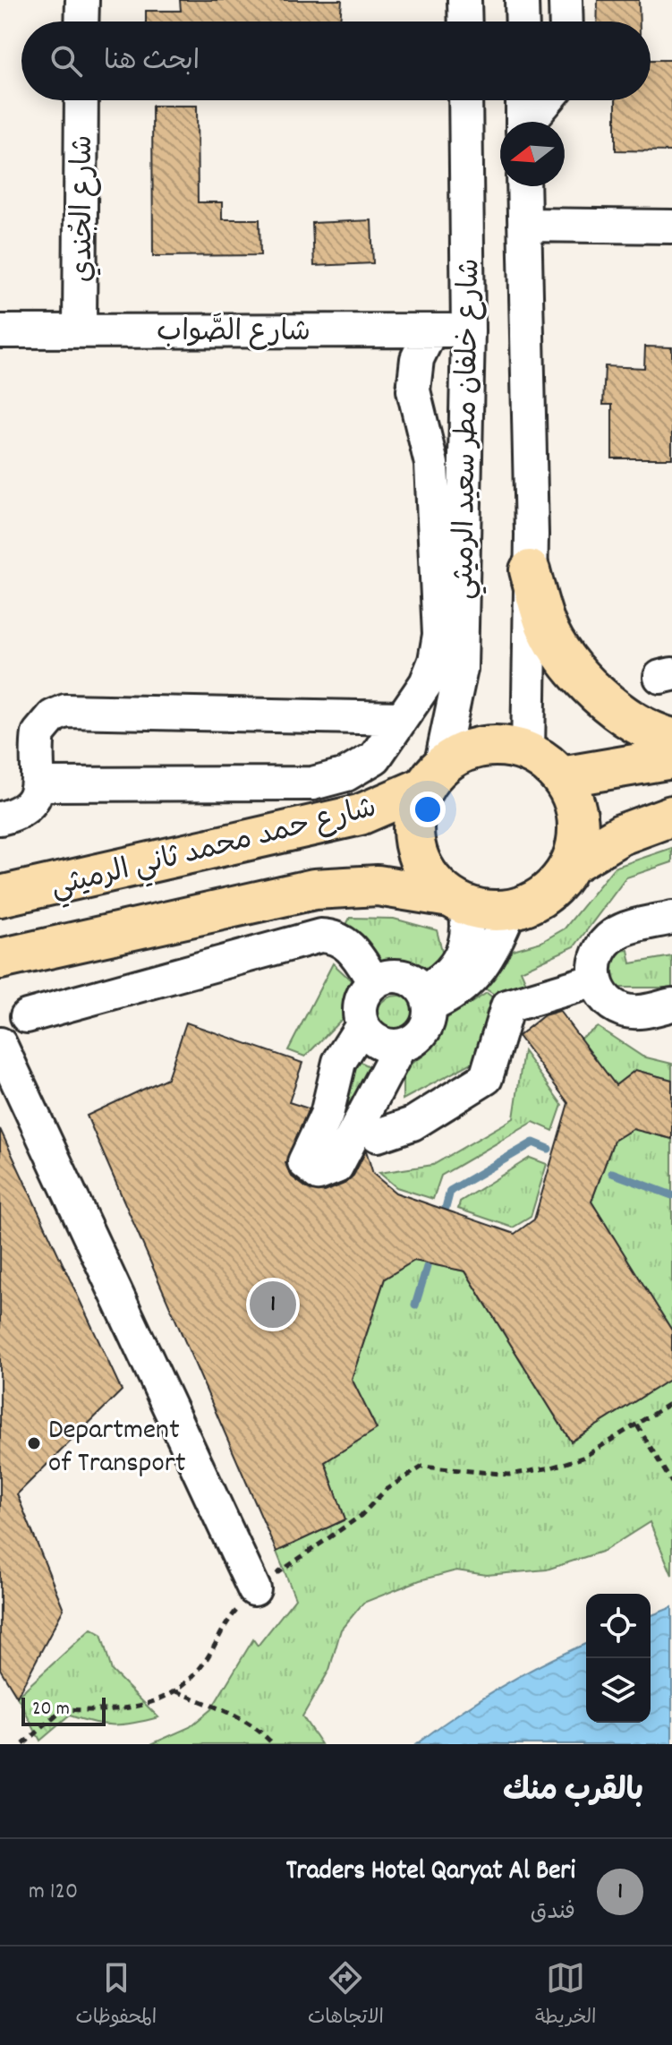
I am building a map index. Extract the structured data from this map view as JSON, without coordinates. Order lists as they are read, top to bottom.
{
  "streets": {
    "main road": ["شارع حمد محمد ثاني الرميثي"],
    "street": ["شارع الجُندي", "شارع الصَّواب", "شارع خلفان مطر سعيد الرميثي"]
  },
  "crossings": [
    ["شارع الجُندي", "شارع الصَّواب"],
    ["شارع الصَّواب", "شارع خلفان مطر سعيد الرميثي"],
    ["شارع خلفان مطر سعيد الرميثي", "شارع حمد محمد ثاني الرميثي"]
  ],
  "places": ["Department of Transport"],
  "scale_bar": "20 m",
  "north": "left",
  "page": {
    "search": "ابحث هنا",
    "pins": "1",
    "scale": "20 m",
    "heading": "بالقرب منك",
    "list": [
      {
        "mark": "1",
        "name": "Traders Hotel Qaryat Al Beri",
        "note": "فندق",
        "value": "120 m"
      }
    ],
    "nav": ["الخريطة", "الاتجاهات", "المحفوظات"]
  }
}
